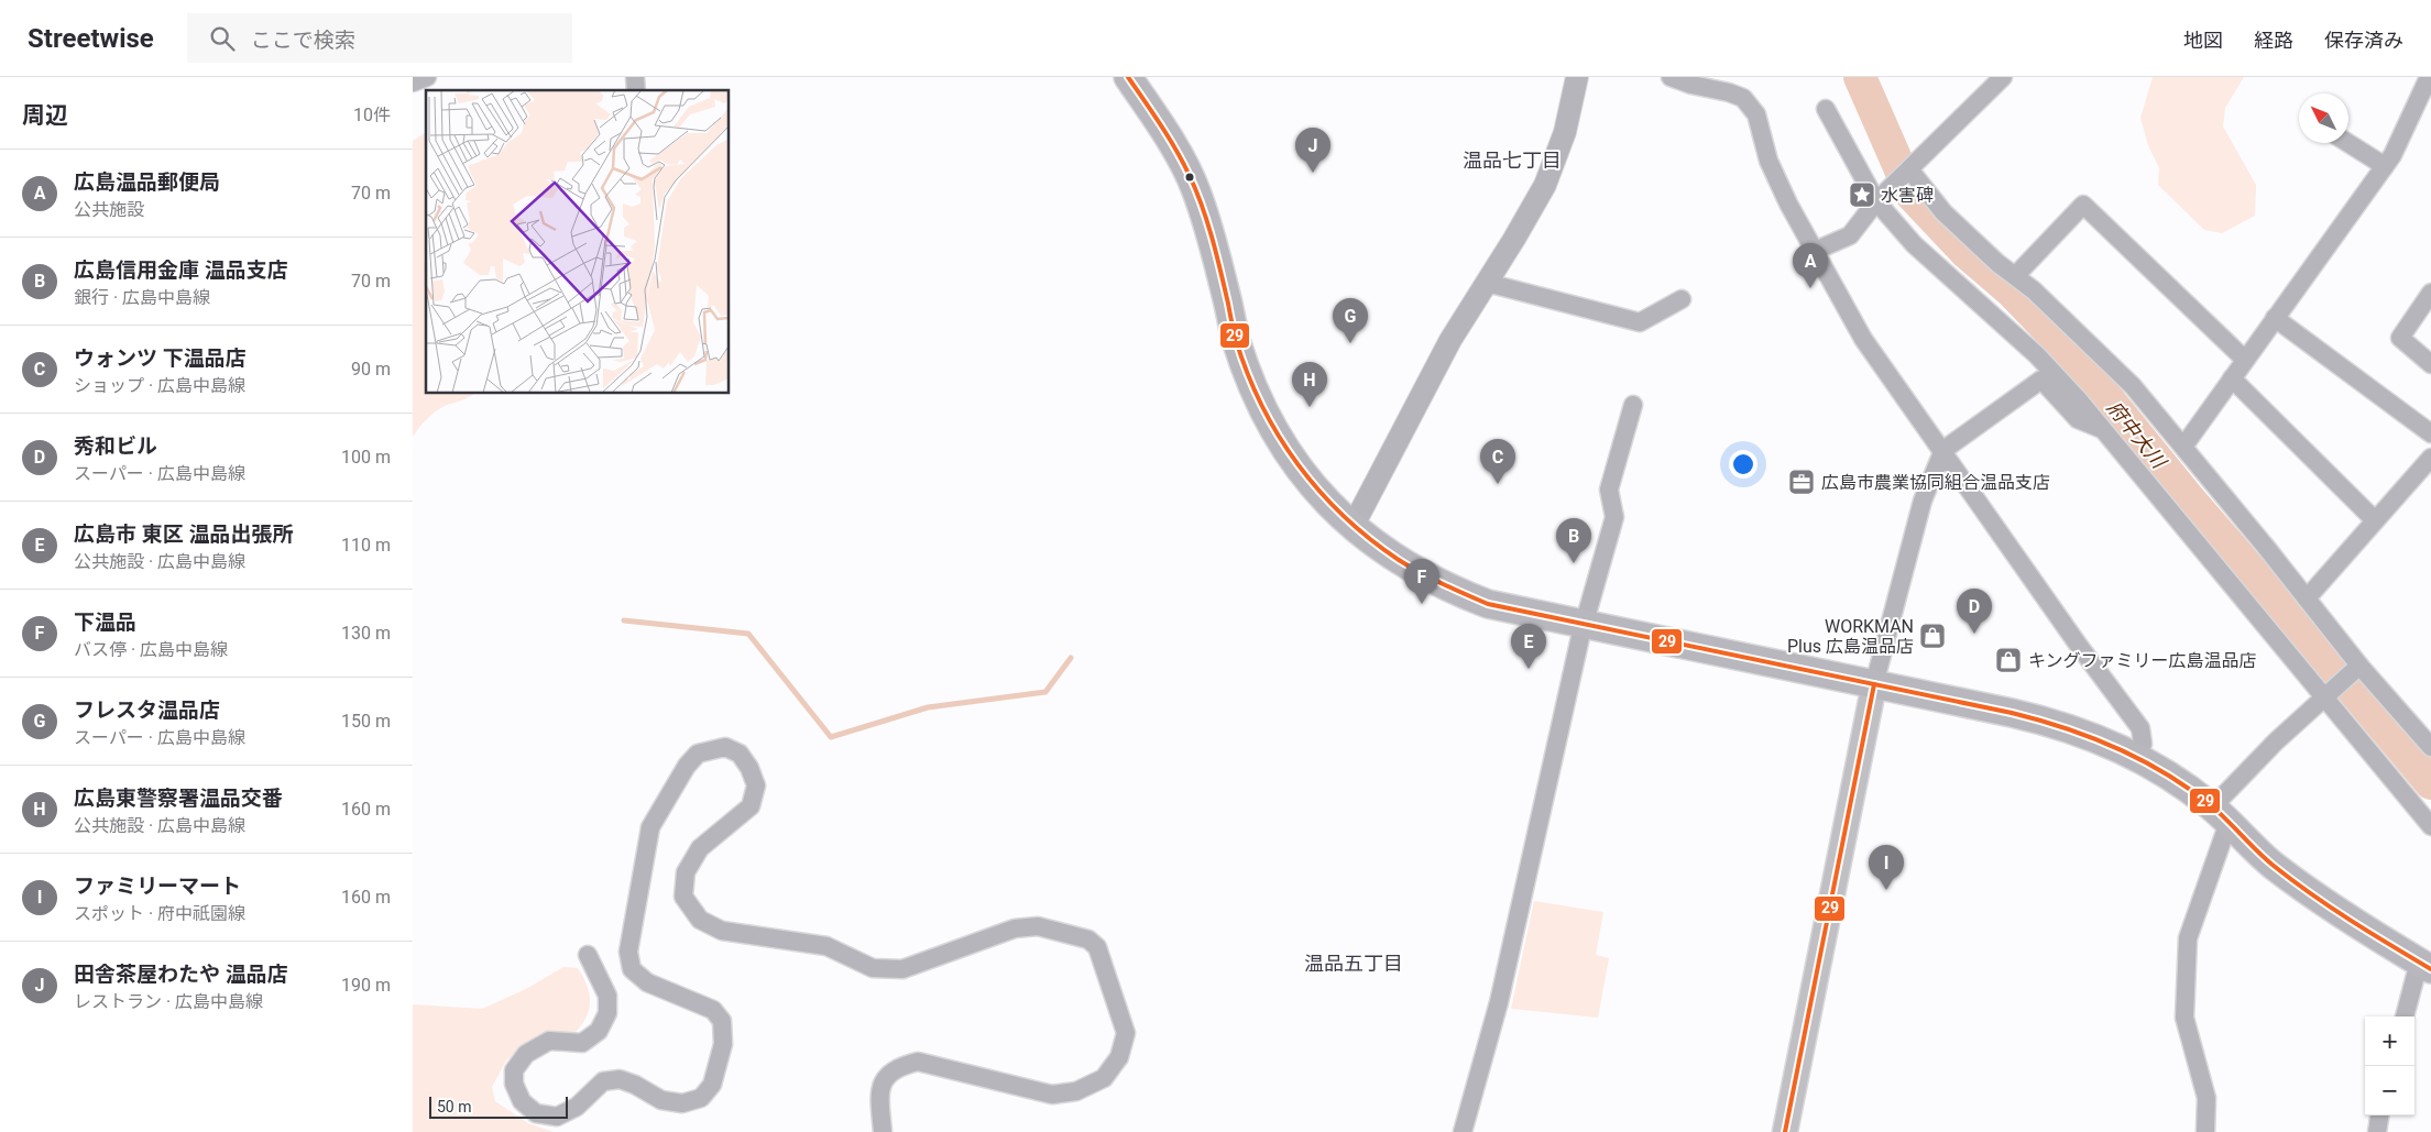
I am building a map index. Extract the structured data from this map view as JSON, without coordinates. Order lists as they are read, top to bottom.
{
  "districts": ["温品七丁目", "温品五丁目"],
  "water": ["府中大川"],
  "places": {
    "place": ["水害碑"],
    "office": ["広島市農業協同組合温品支店"],
    "shop": ["WORKMAN Plus 広島温品店", "キングファミリー広島温品店"]
  },
  "lines": ["transit line 29"],
  "scale_bar": "50 m",
  "north": "top left",
  "page": {
    "header": "Streetwise",
    "search": "ここで検索",
    "nav": ["地図", "経路", "保存済み"],
    "heading": ["周辺", "10件"],
    "pins": [
      "J",
      "A",
      "G",
      "H",
      "C",
      "B",
      "F",
      "D",
      "E",
      "I"
    ],
    "list": [
      {
        "mark": "A",
        "name": "広島温品郵便局",
        "note": "公共施設",
        "value": "70 m"
      },
      {
        "mark": "B",
        "name": "広島信用金庫 温品支店",
        "note": "銀行 · 広島中島線",
        "value": "70 m"
      },
      {
        "mark": "C",
        "name": "ウォンツ 下温品店",
        "note": "ショップ · 広島中島線",
        "value": "90 m"
      },
      {
        "mark": "D",
        "name": "秀和ビル",
        "note": "スーパー · 広島中島線",
        "value": "100 m"
      },
      {
        "mark": "E",
        "name": "広島市 東区 温品出張所",
        "note": "公共施設 · 広島中島線",
        "value": "110 m"
      },
      {
        "mark": "F",
        "name": "下温品",
        "note": "バス停 · 広島中島線",
        "value": "130 m"
      },
      {
        "mark": "G",
        "name": "フレスタ温品店",
        "note": "スーパー · 広島中島線",
        "value": "150 m"
      },
      {
        "mark": "H",
        "name": "広島東警察署温品交番",
        "note": "公共施設 · 広島中島線",
        "value": "160 m"
      },
      {
        "mark": "I",
        "name": "ファミリーマート",
        "note": "スポット · 府中祇園線",
        "value": "160 m"
      },
      {
        "mark": "J",
        "name": "田舎茶屋わたや 温品店",
        "note": "レストラン · 広島中島線",
        "value": "190 m"
      }
    ],
    "map_buttons": ["+", "−"],
    "scale": "50 m"
  }
}
